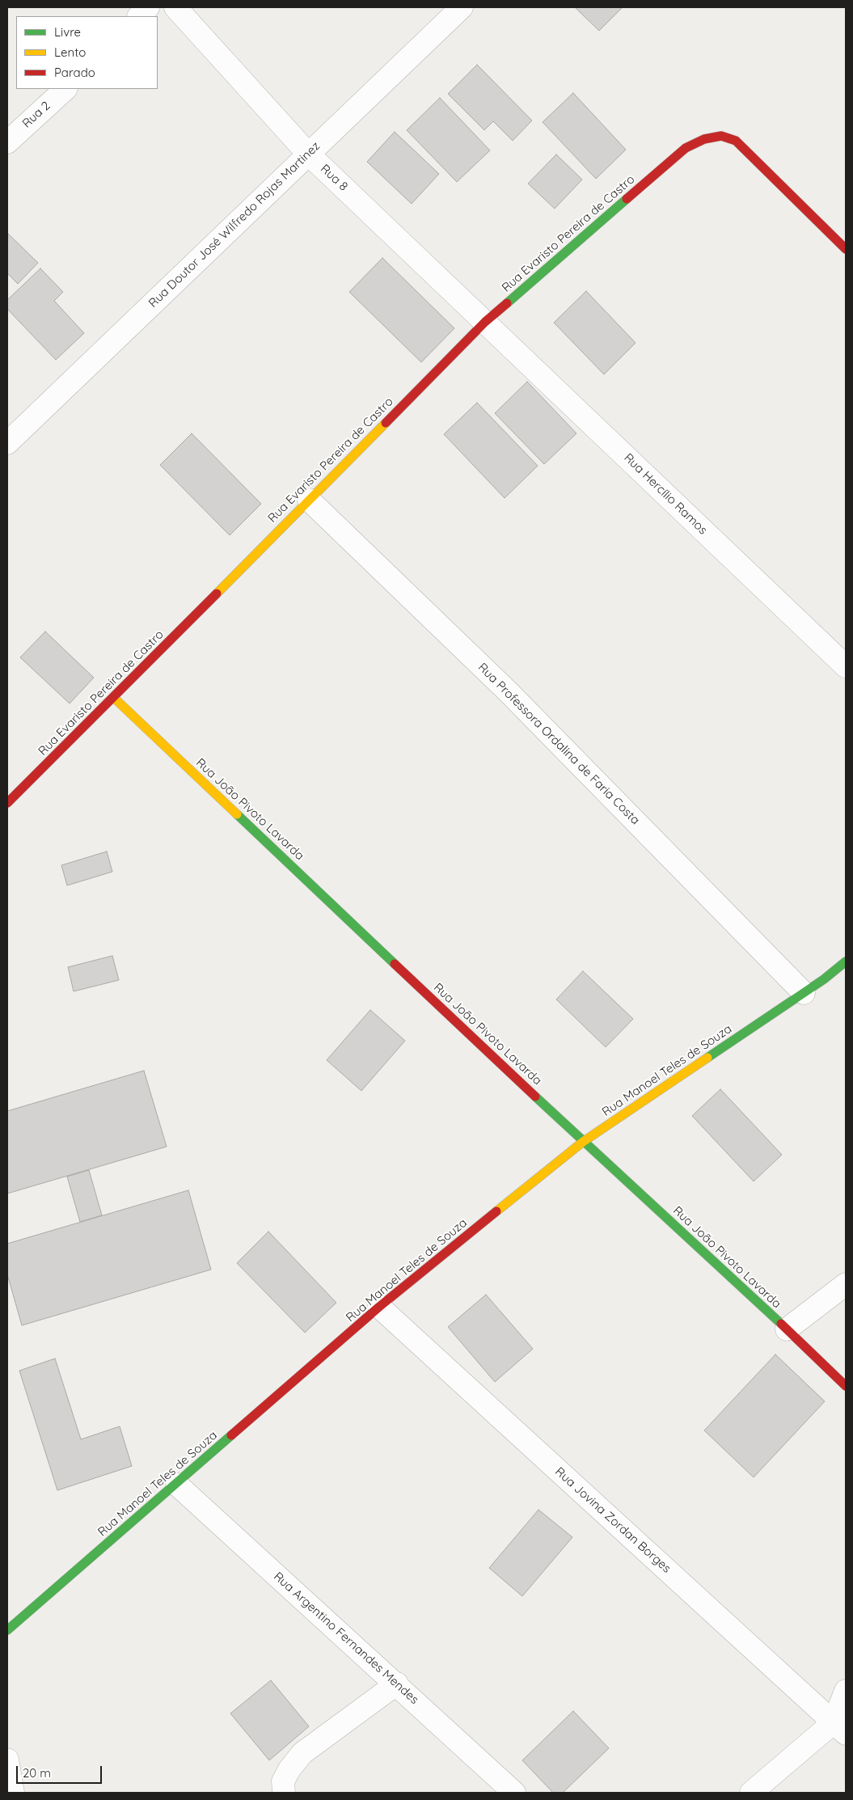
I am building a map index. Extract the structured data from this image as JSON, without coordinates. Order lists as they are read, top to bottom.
{
  "streets": {
    "street": [
      "Rua 2",
      "Rua 8",
      "Rua Doutor José Wilfredo Rojas Martinez",
      "Rua Evaristo Pereira de Castro",
      "Rua Hercílio Ramos",
      "Rua Professora Ordalina de Faria Costa",
      "Rua João Pivoto Lavarda",
      "Rua Manoel Teles de Souza",
      "Rua Jovina Zordan Borges",
      "Rua Argentino Fernandes Mendes"
    ]
  },
  "crossings": [
    ["Rua 8", "Rua Doutor José Wilfredo Rojas Martinez"],
    ["Rua 8", "Rua Evaristo Pereira de Castro"],
    ["Rua 8", "Rua Hercílio Ramos"],
    ["Rua Evaristo Pereira de Castro", "Rua Hercílio Ramos"],
    ["Rua Evaristo Pereira de Castro", "Rua Professora Ordalina de Faria Costa"],
    ["Rua Evaristo Pereira de Castro", "Rua João Pivoto Lavarda"],
    ["Rua Professora Ordalina de Faria Costa", "Rua Manoel Teles de Souza"],
    ["Rua João Pivoto Lavarda", "Rua Manoel Teles de Souza"],
    ["Rua Manoel Teles de Souza", "Rua Jovina Zordan Borges"],
    ["Rua Manoel Teles de Souza", "Rua Argentino Fernandes Mendes"]
  ],
  "legend": ["Livre", "Lento", "Parado"],
  "scale_bar": "20 m"
}
